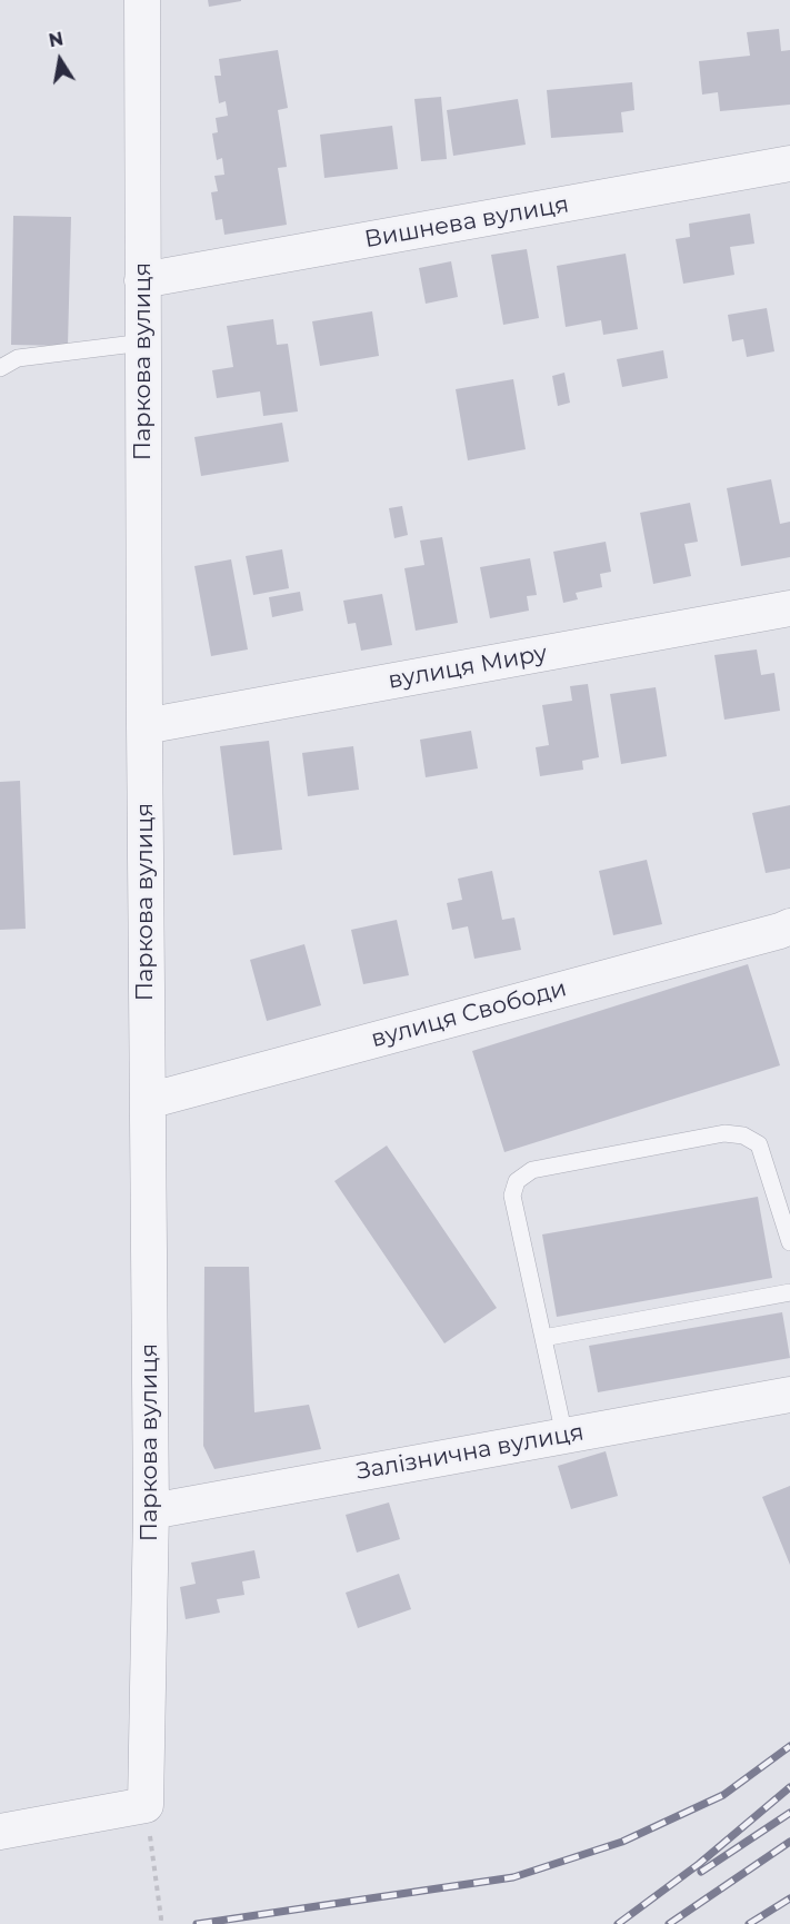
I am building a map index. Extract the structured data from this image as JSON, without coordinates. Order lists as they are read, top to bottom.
{
  "streets": {
    "street": [
      "Вишнева вулиця",
      "Паркова вулиця",
      "вулиця Миру",
      "вулиця Свободи",
      "Залізнична вулиця"
    ]
  },
  "crossings": [
    ["Вишнева вулиця", "Паркова вулиця"],
    ["Паркова вулиця", "вулиця Миру"],
    ["Паркова вулиця", "вулиця Свободи"],
    ["Паркова вулиця", "Залізнична вулиця"]
  ],
  "north": "top"
}
